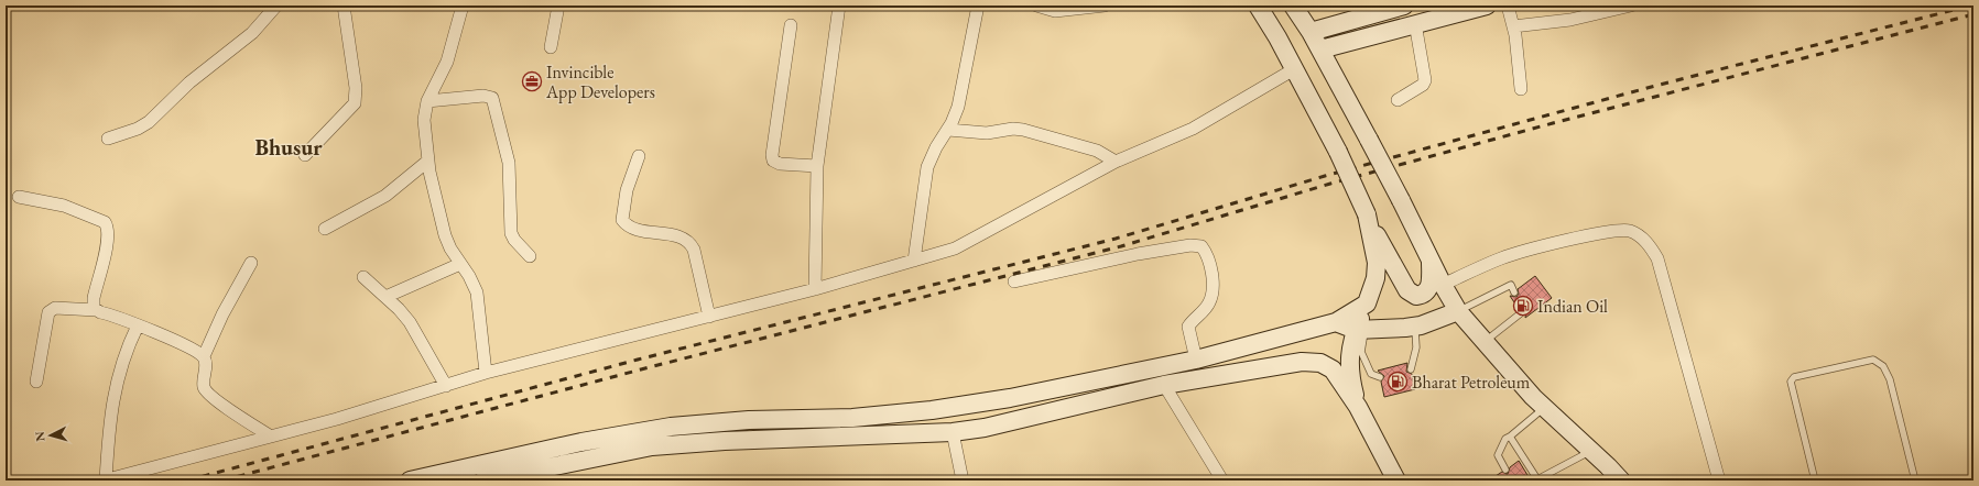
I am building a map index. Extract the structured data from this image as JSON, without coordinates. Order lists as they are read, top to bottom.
{
  "districts": ["Bhusur"],
  "places": {
    "office": ["Invincible App Developers"],
    "fuel station": ["Indian Oil", "Bharat Petroleum"]
  },
  "north": "left"
}
